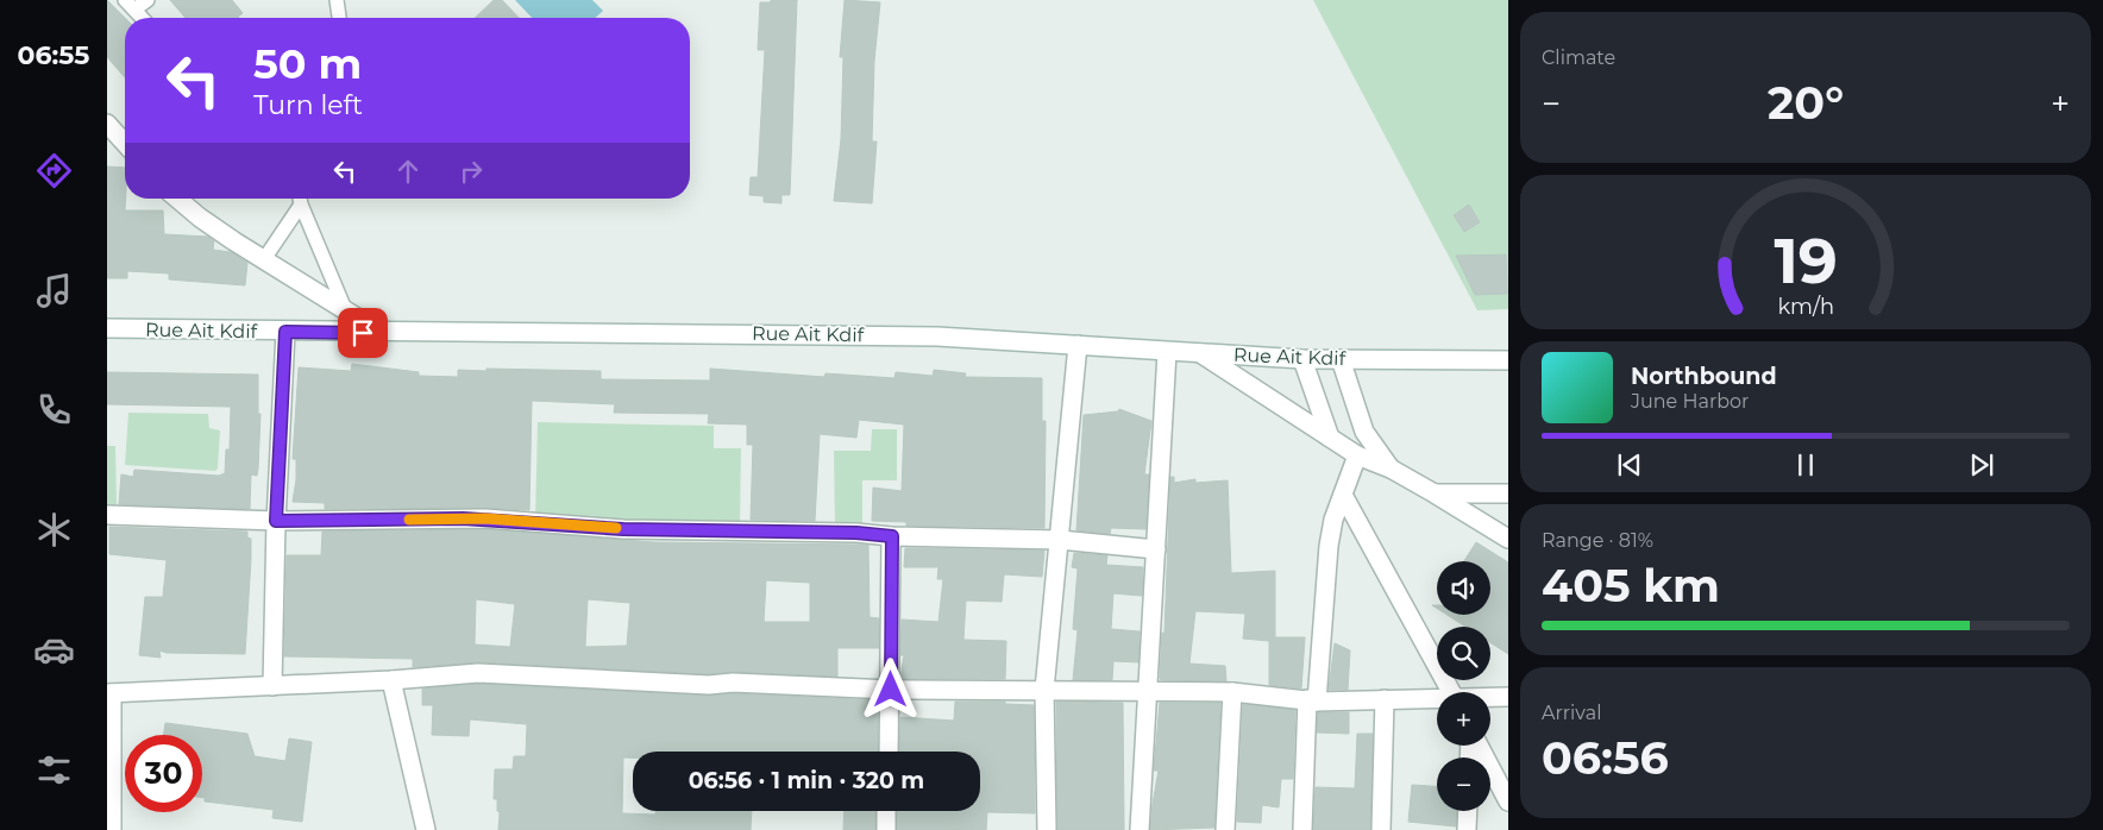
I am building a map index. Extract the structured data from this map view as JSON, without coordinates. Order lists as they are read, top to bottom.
{
  "streets": {
    "street": ["Rue Ait Kdif"]
  },
  "page": {
    "tabs": "06:55",
    "tile": [
      "Climate",
      ["Range · 81%", "405 km"],
      ["Arrival", "06:56"]
    ],
    "turn": ["50 m", "Turn left"],
    "heat": ["−", "20°", "+"],
    "song": ["Northbound", "June Harbor"],
    "map_buttons": ["+", "−"],
    "limit": "30",
    "trip": "06:56 · 1 min · 320 m",
    "gauge": ["19", "km/h"]
  }
}
